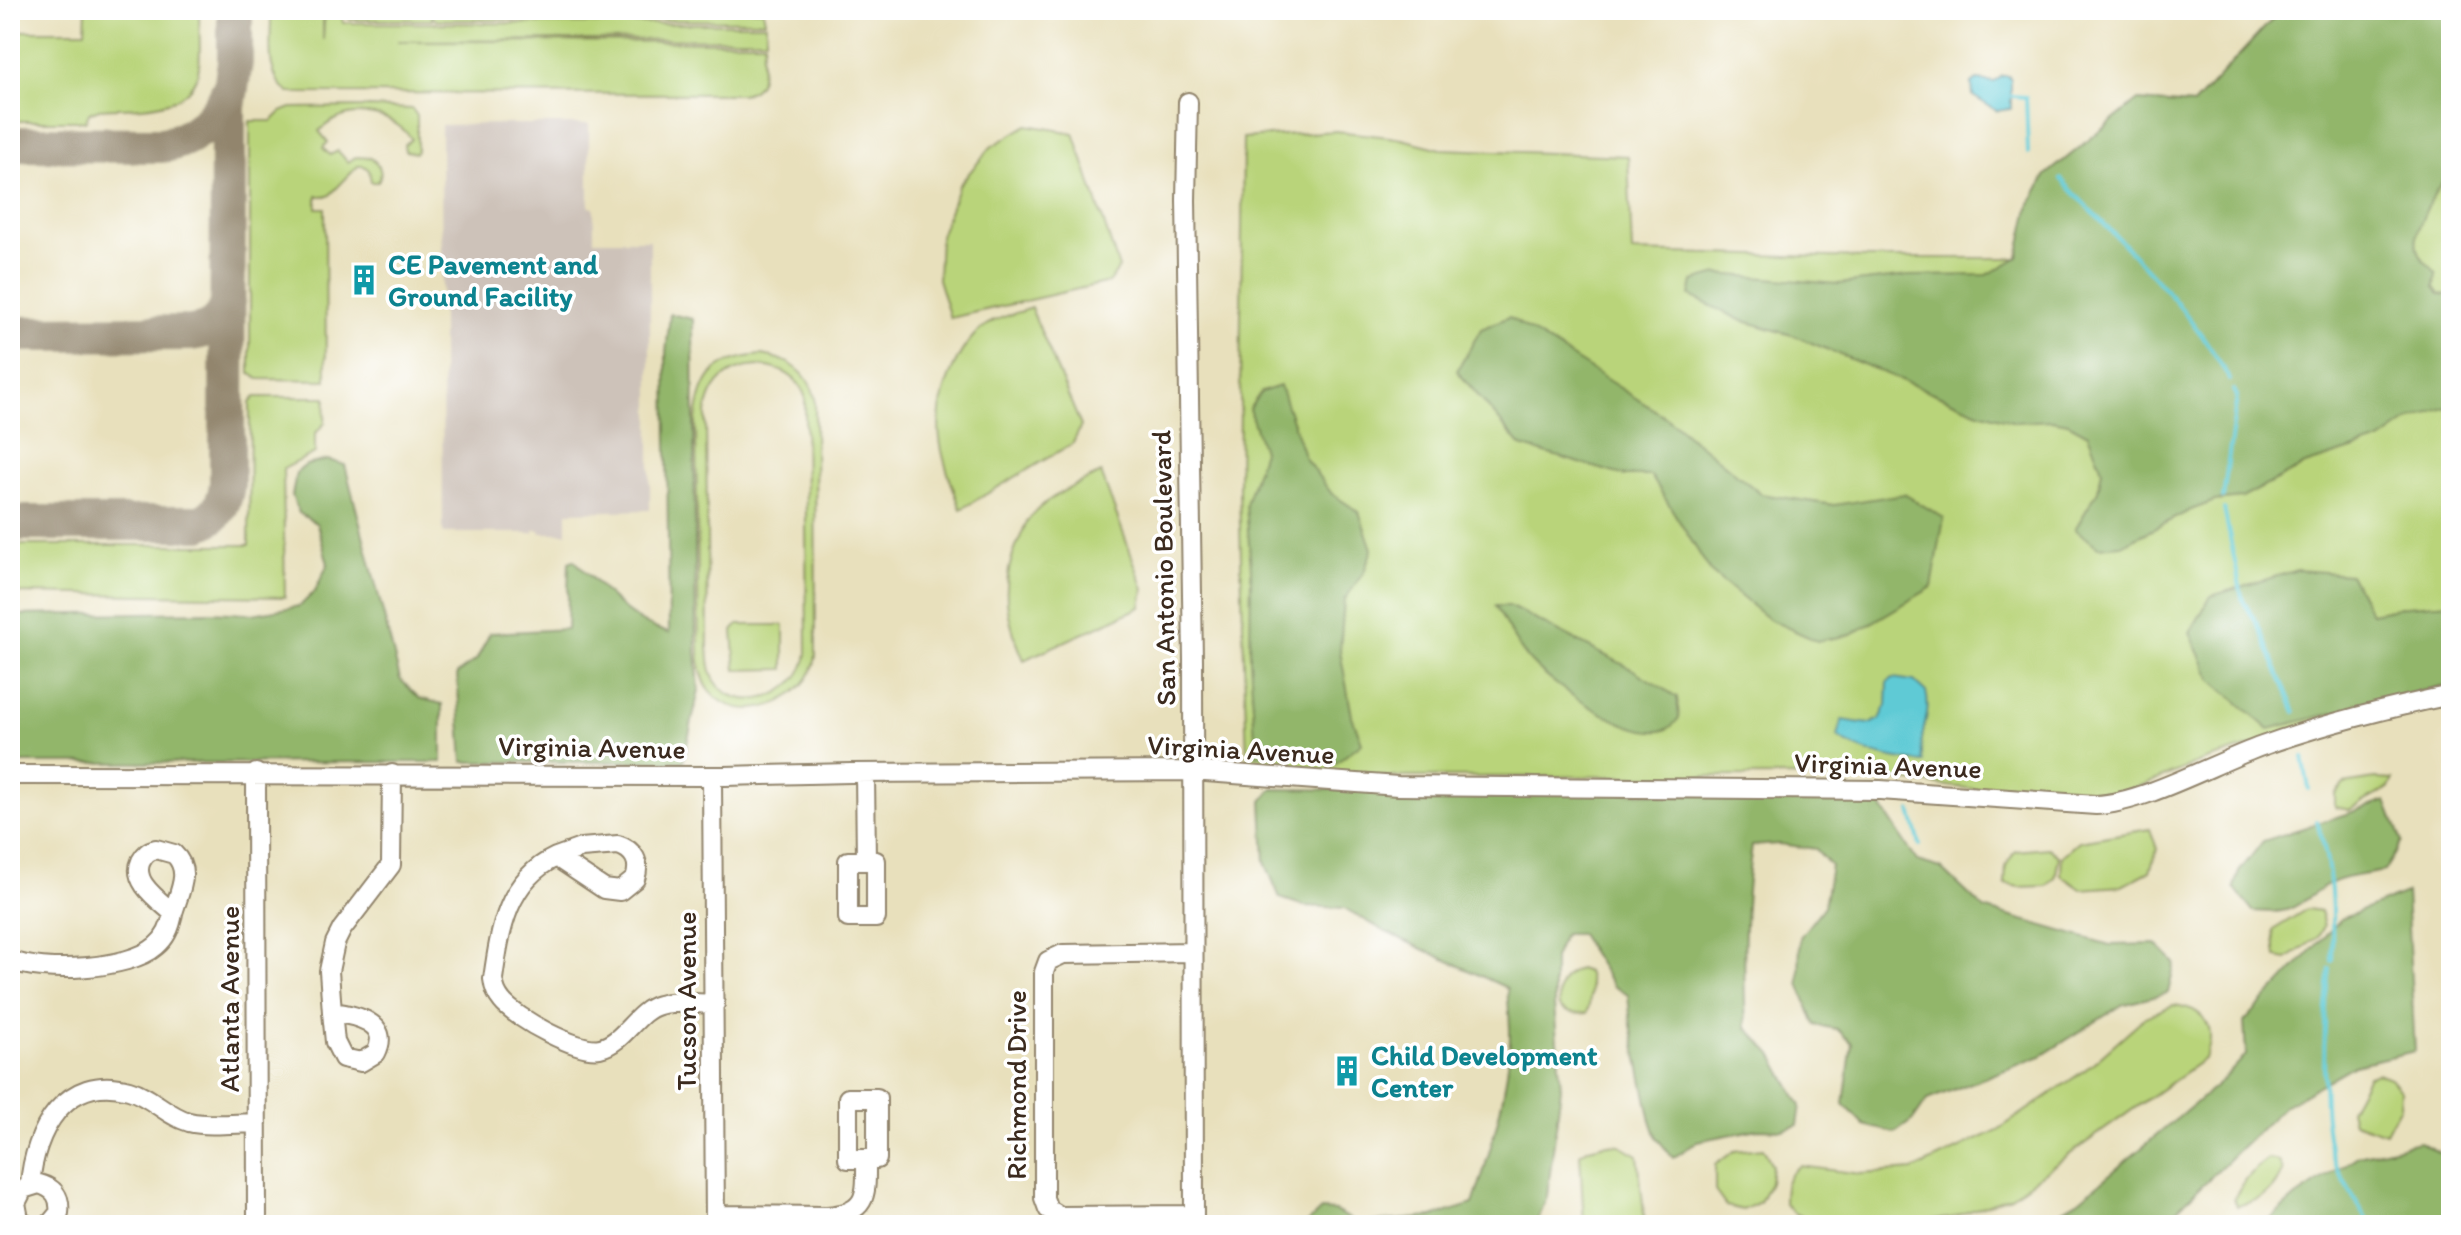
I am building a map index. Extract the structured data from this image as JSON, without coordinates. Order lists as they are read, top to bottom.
{
  "streets": {
    "street": [
      "San Antonio Boulevard",
      "Virginia Avenue",
      "Atlanta Avenue",
      "Tucson Avenue",
      "Richmond Drive"
    ]
  },
  "crossings": [
    ["San Antonio Boulevard", "Virginia Avenue"],
    ["San Antonio Boulevard", "Richmond Drive"],
    ["Virginia Avenue", "Atlanta Avenue"],
    ["Virginia Avenue", "Tucson Avenue"]
  ],
  "places": {
    "building": ["CE Pavement and Ground Facility", "Child Development Center"]
  }
}
